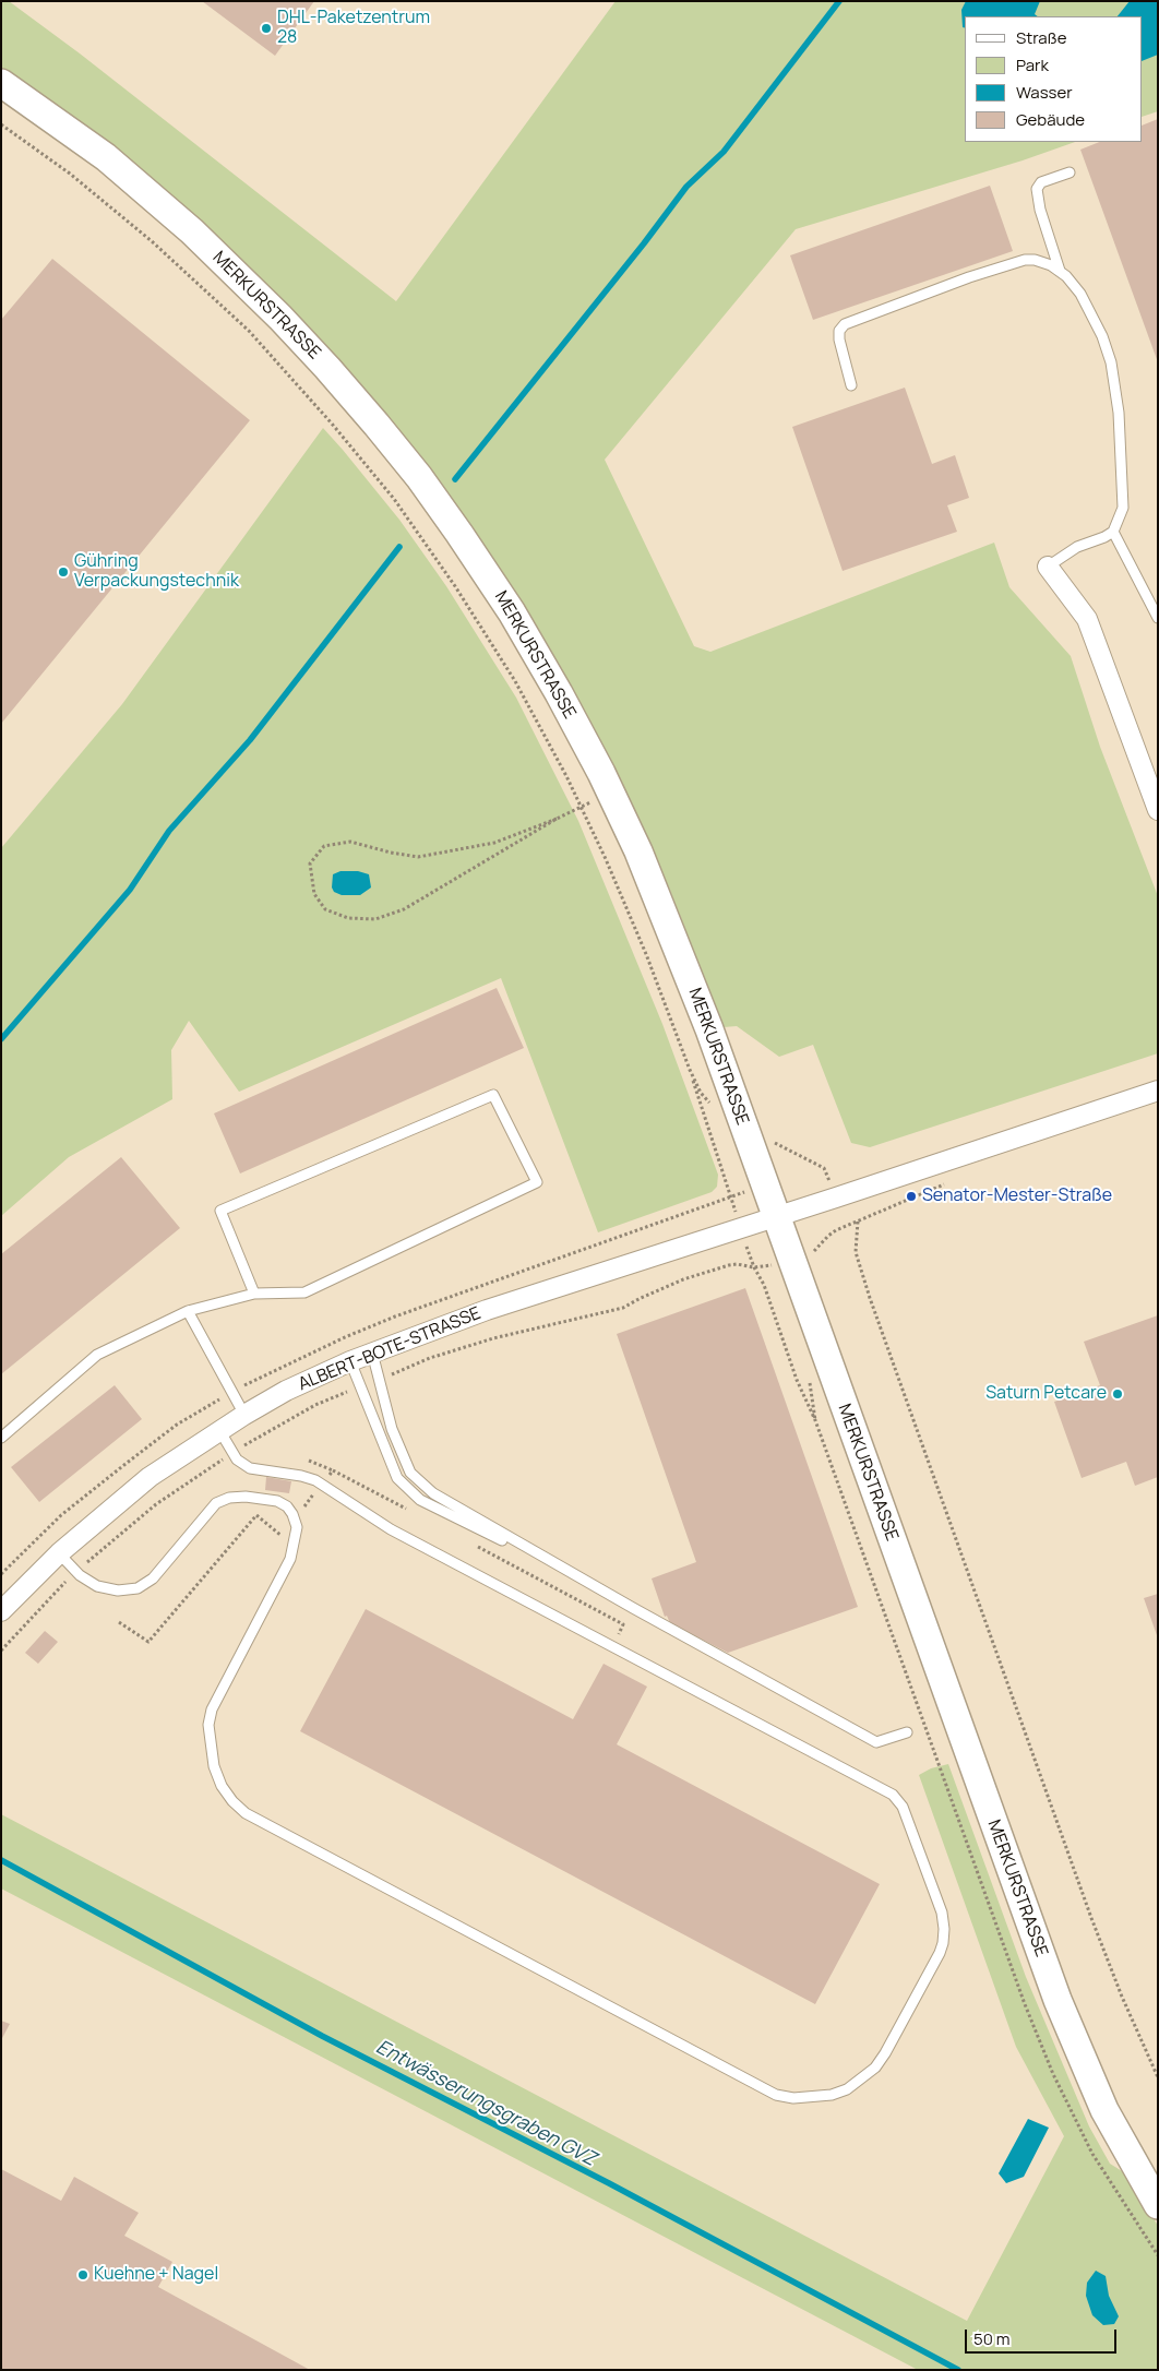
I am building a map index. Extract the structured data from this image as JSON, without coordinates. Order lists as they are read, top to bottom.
{
  "streets": {
    "street": ["MERKURSTRASSE", "ALBERT-BOTE-STRASSE"]
  },
  "crossings": [
    ["MERKURSTRASSE", "ALBERT-BOTE-STRASSE"]
  ],
  "water": ["Entwässerungsgraben GVZ"],
  "places": [
    "DHL-Paketzentrum 28",
    "Gühring Verpackungstechnik",
    "Senator-Mester-Straße",
    "Saturn Petcare",
    "Kuehne + Nagel"
  ],
  "legend": [
    "Straße",
    "Park",
    "Wasser",
    "Gebäude"
  ],
  "scale_bar": "50 m"
}
